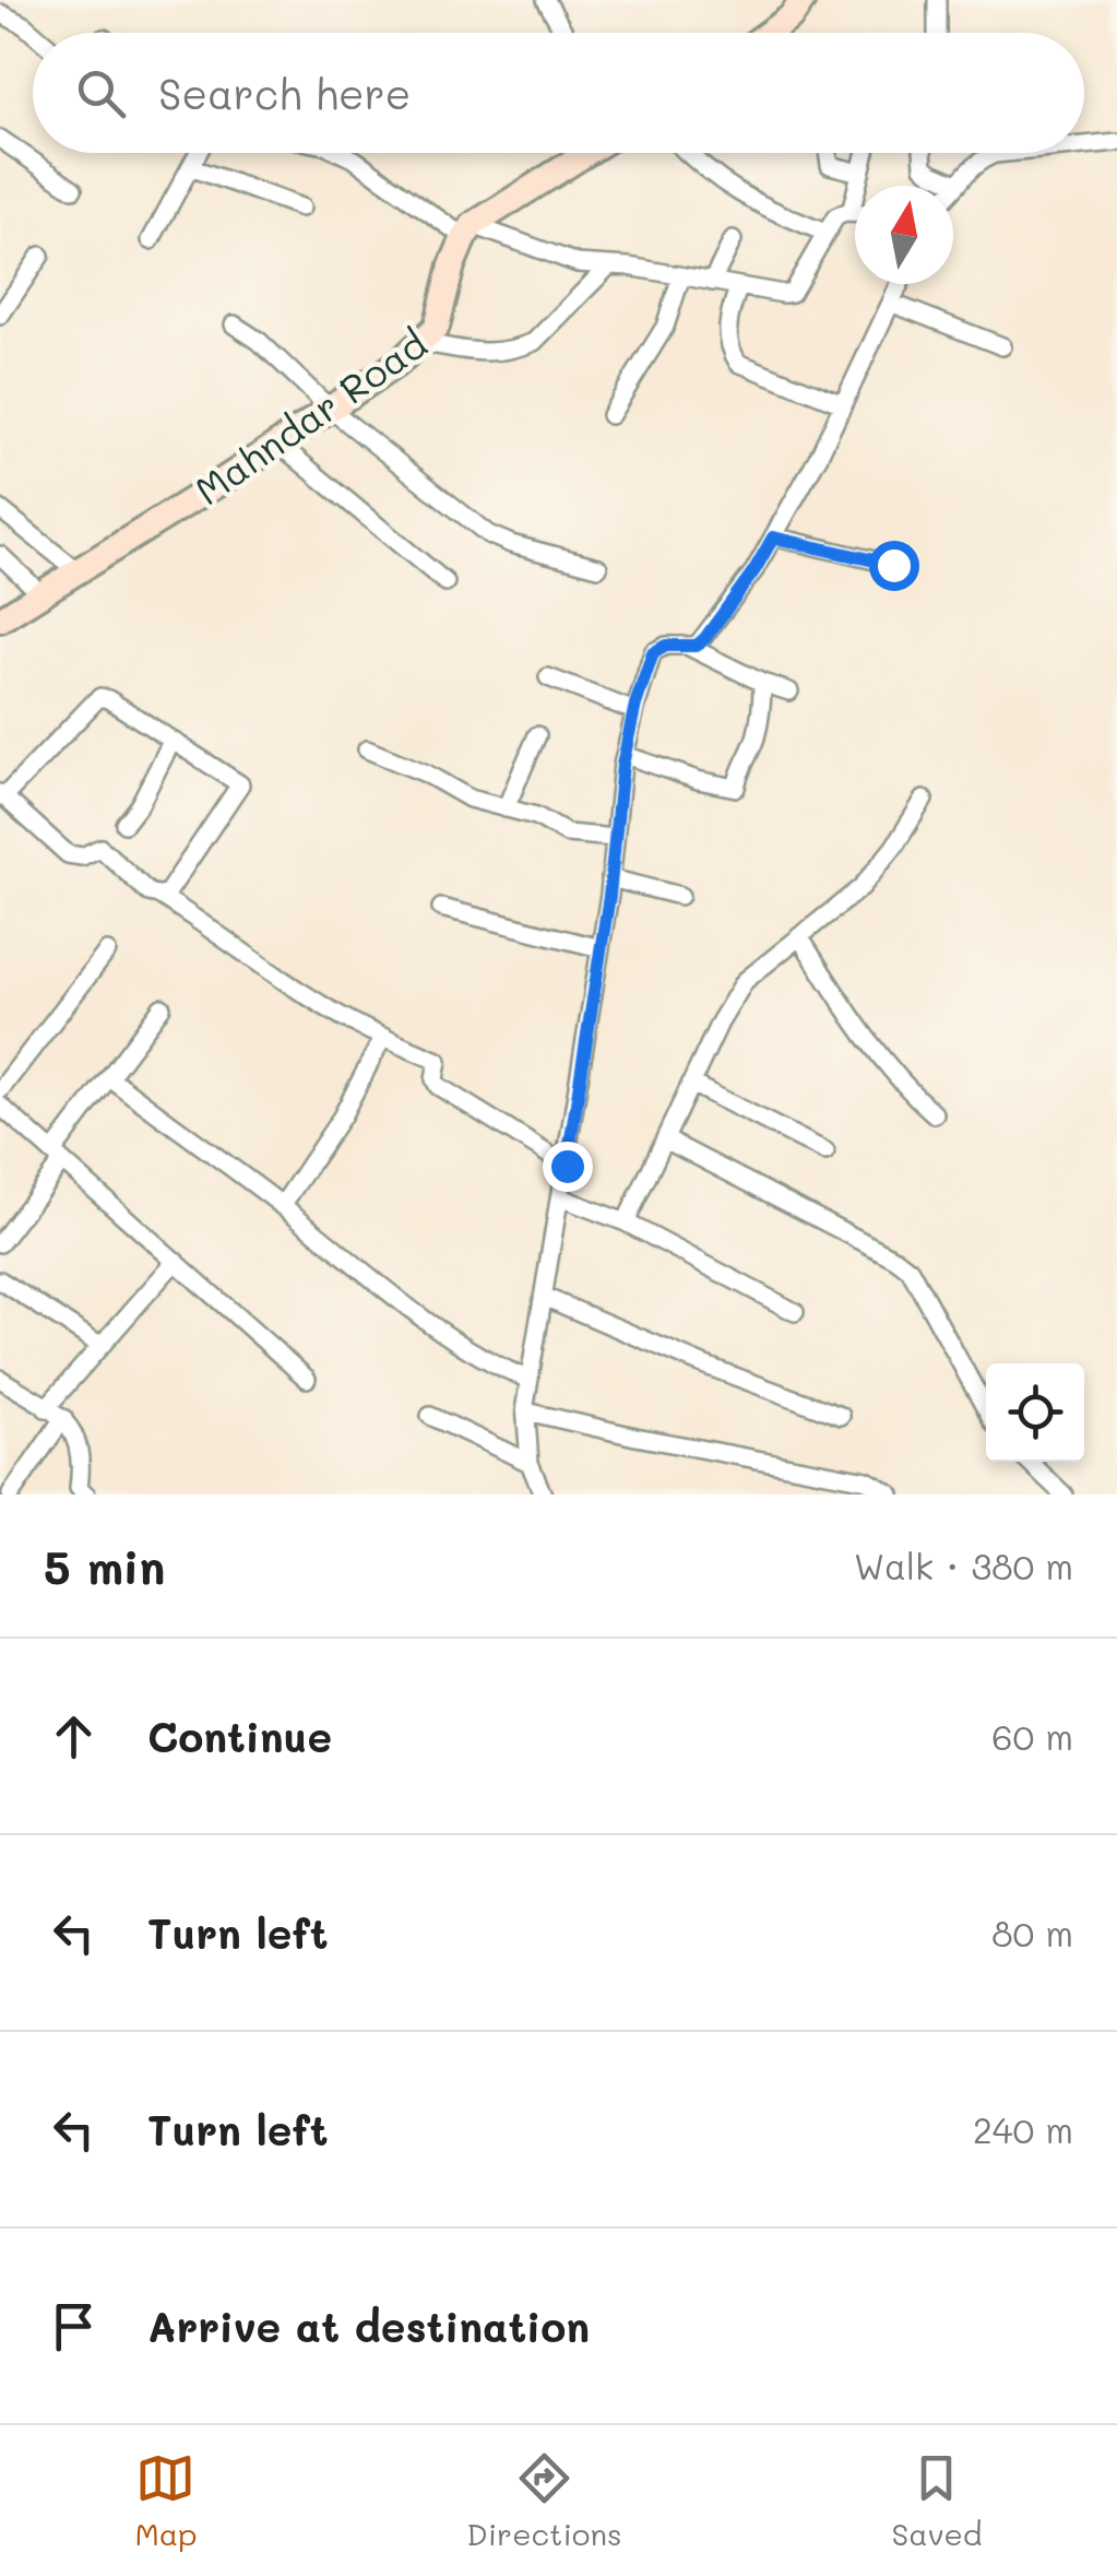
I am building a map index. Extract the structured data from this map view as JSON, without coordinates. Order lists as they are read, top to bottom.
{
  "streets": {
    "street": ["Mahndar Road"]
  },
  "north": "top",
  "page": {
    "search": "Search here",
    "heading": ["5 min", "Walk · 380 m"],
    "list": [
      ["Continue", "60 m"],
      ["Turn left", "80 m"],
      ["Turn left", "240 m"],
      "Arrive at destination"
    ],
    "nav": ["Map", "Directions", "Saved"]
  }
}
